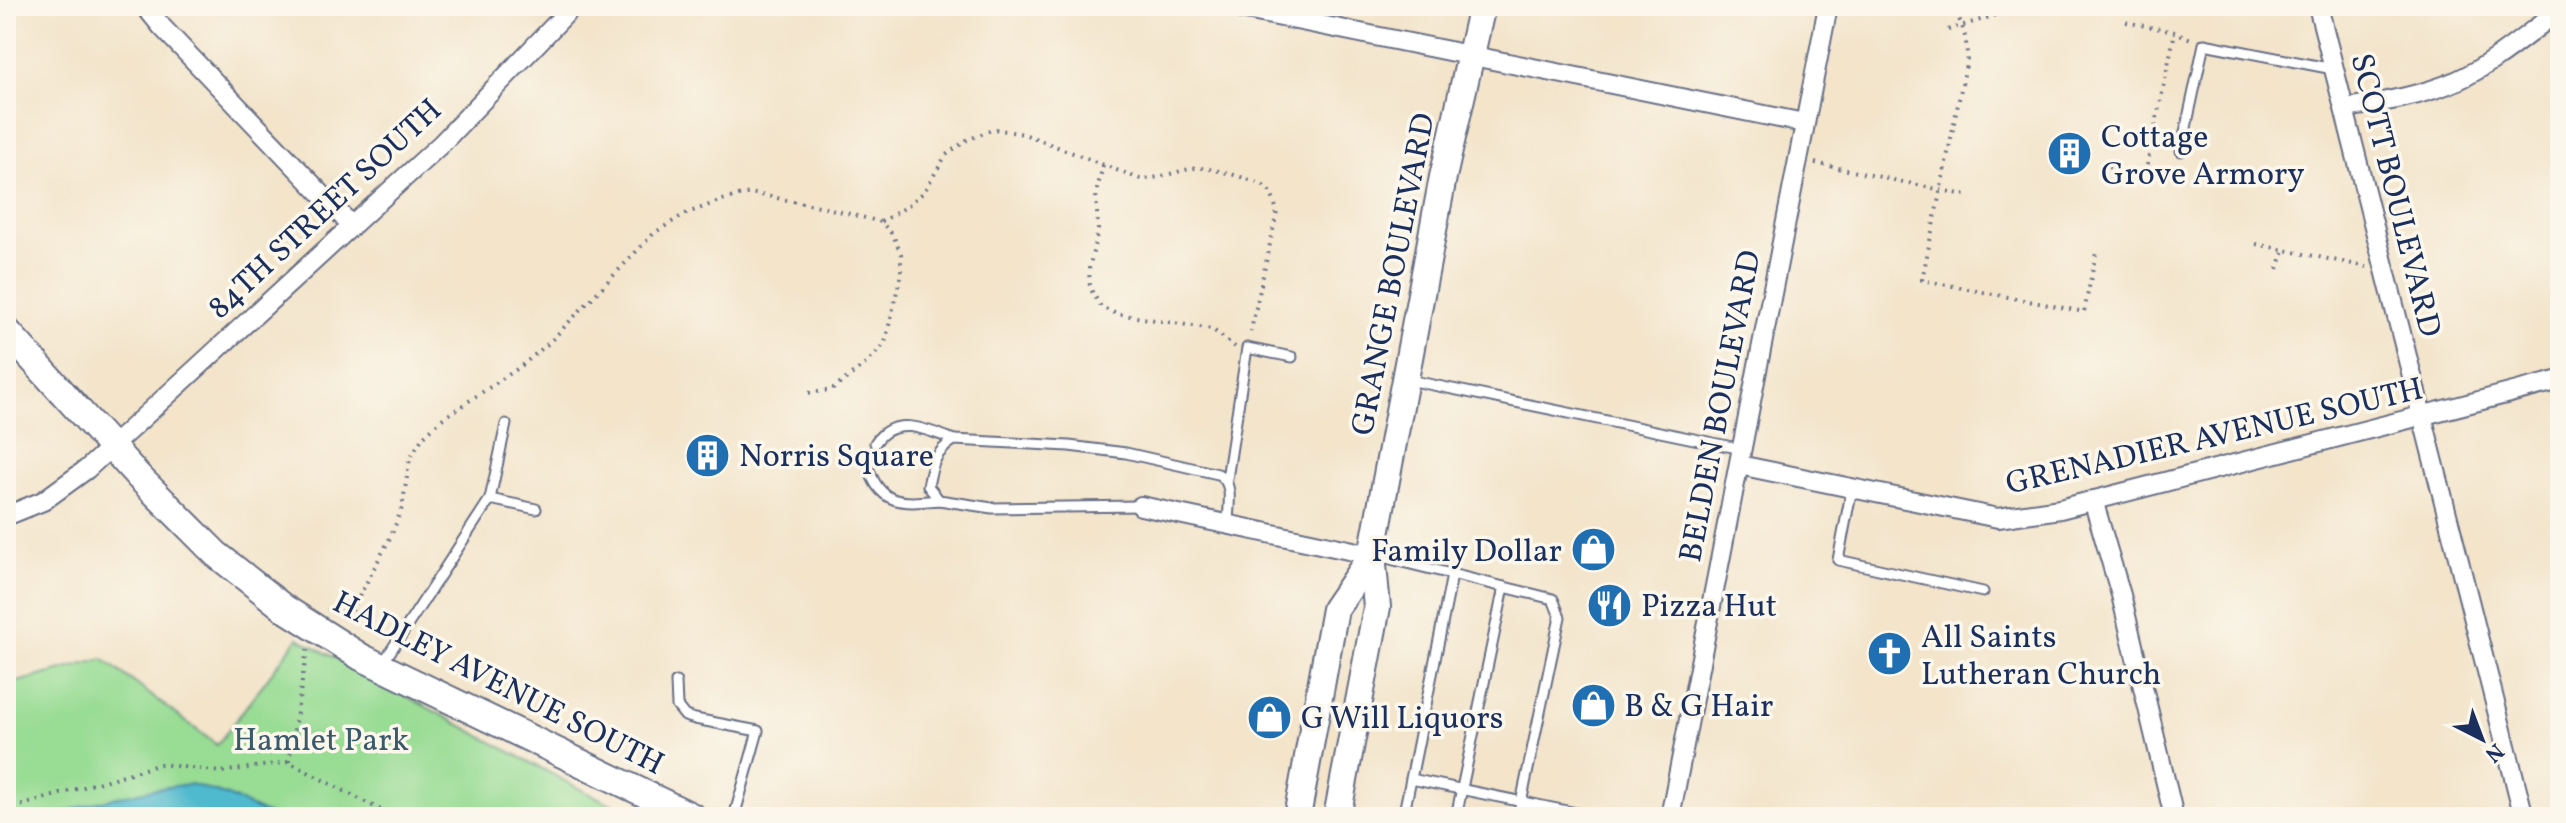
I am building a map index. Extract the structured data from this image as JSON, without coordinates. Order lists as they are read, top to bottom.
{
  "streets": {
    "street": [
      "SCOTT BOULEVARD",
      "84TH STREET SOUTH",
      "GRANGE BOULEVARD",
      "BELDEN BOULEVARD",
      "GRENADIER AVENUE SOUTH",
      "HADLEY AVENUE SOUTH"
    ]
  },
  "crossings": [
    ["SCOTT BOULEVARD", "GRENADIER AVENUE SOUTH"],
    ["84TH STREET SOUTH", "HADLEY AVENUE SOUTH"],
    ["BELDEN BOULEVARD", "GRENADIER AVENUE SOUTH"]
  ],
  "parks": ["Hamlet Park"],
  "places": {
    "building": ["Cottage Grove Armory", "Norris Square"],
    "shop": ["Family Dollar", "B & G Hair", "G Will Liquors"],
    "restaurant": ["Pizza Hut"],
    "church": ["All Saints Lutheran Church"]
  },
  "north": "bottom right"
}
